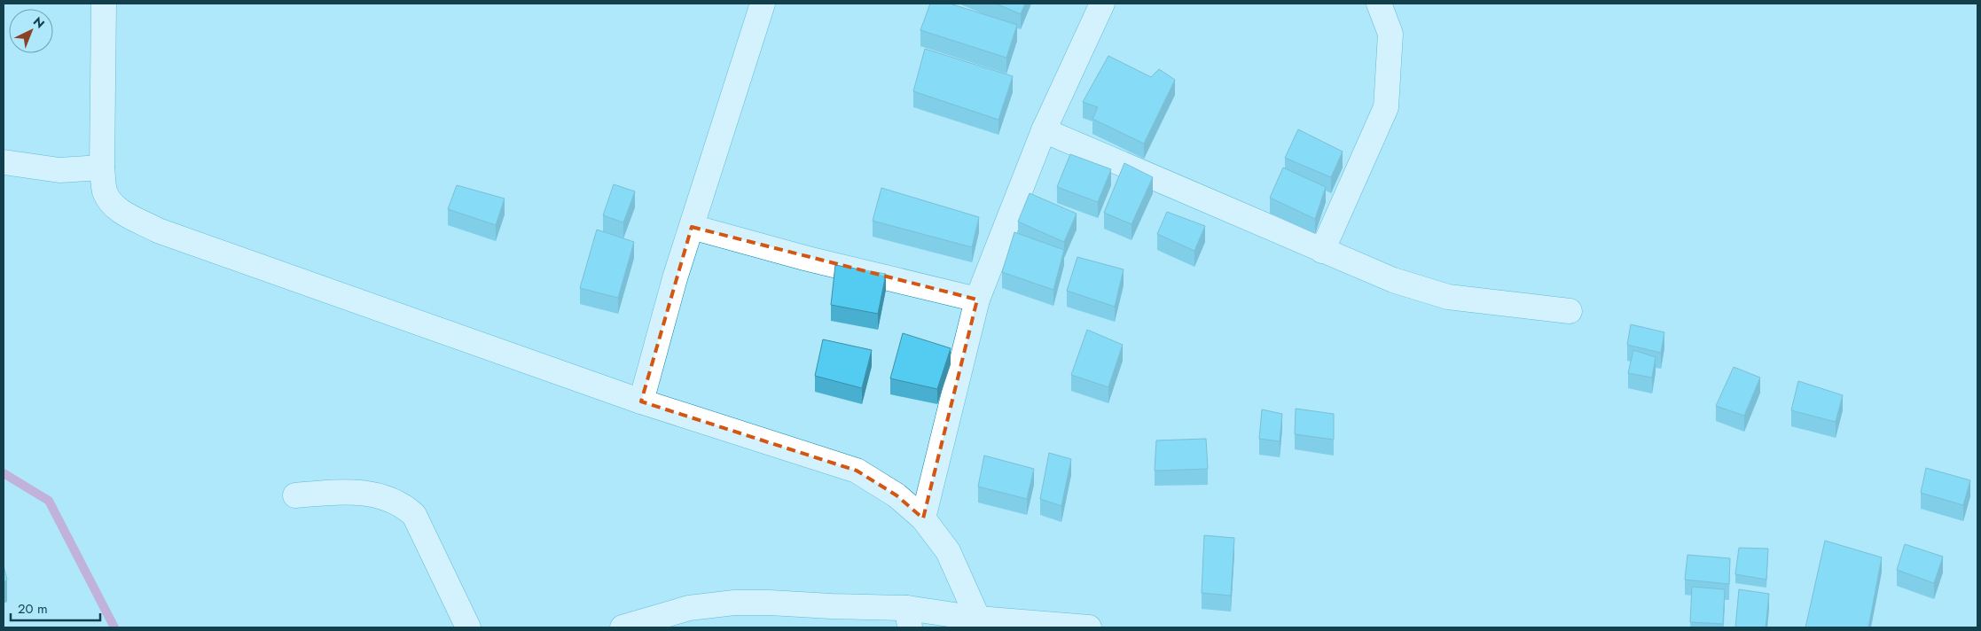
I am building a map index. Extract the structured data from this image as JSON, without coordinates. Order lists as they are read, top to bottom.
{
  "scale_bar": "20 m",
  "north": "top right"
}
